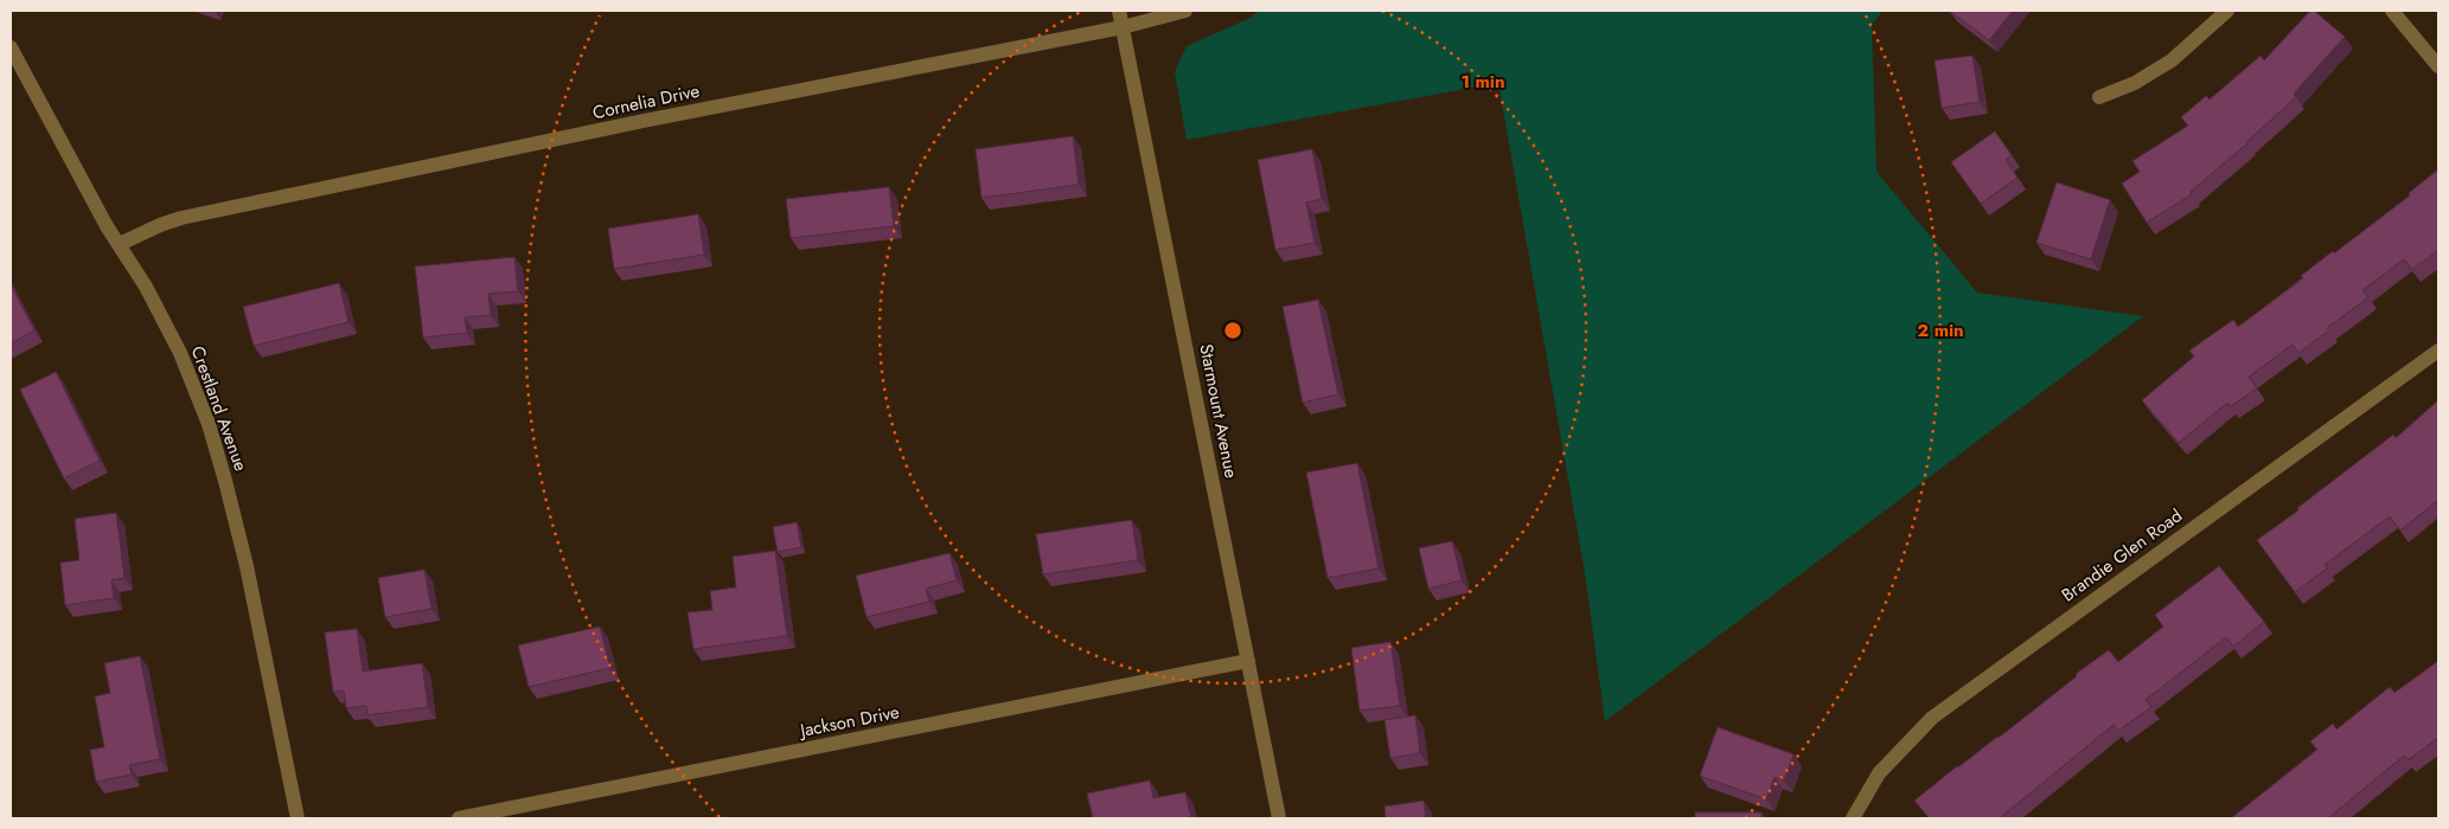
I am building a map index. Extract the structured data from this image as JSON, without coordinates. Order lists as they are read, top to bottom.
{
  "streets": {
    "street": [
      "Cornelia Drive",
      "Crestland Avenue",
      "Starmount Avenue",
      "Brandie Glen Road",
      "Jackson Drive"
    ]
  },
  "crossings": [
    ["Cornelia Drive", "Crestland Avenue"],
    ["Cornelia Drive", "Starmount Avenue"],
    ["Starmount Avenue", "Jackson Drive"]
  ],
  "rings": ["1 min", "2 min"]
}
